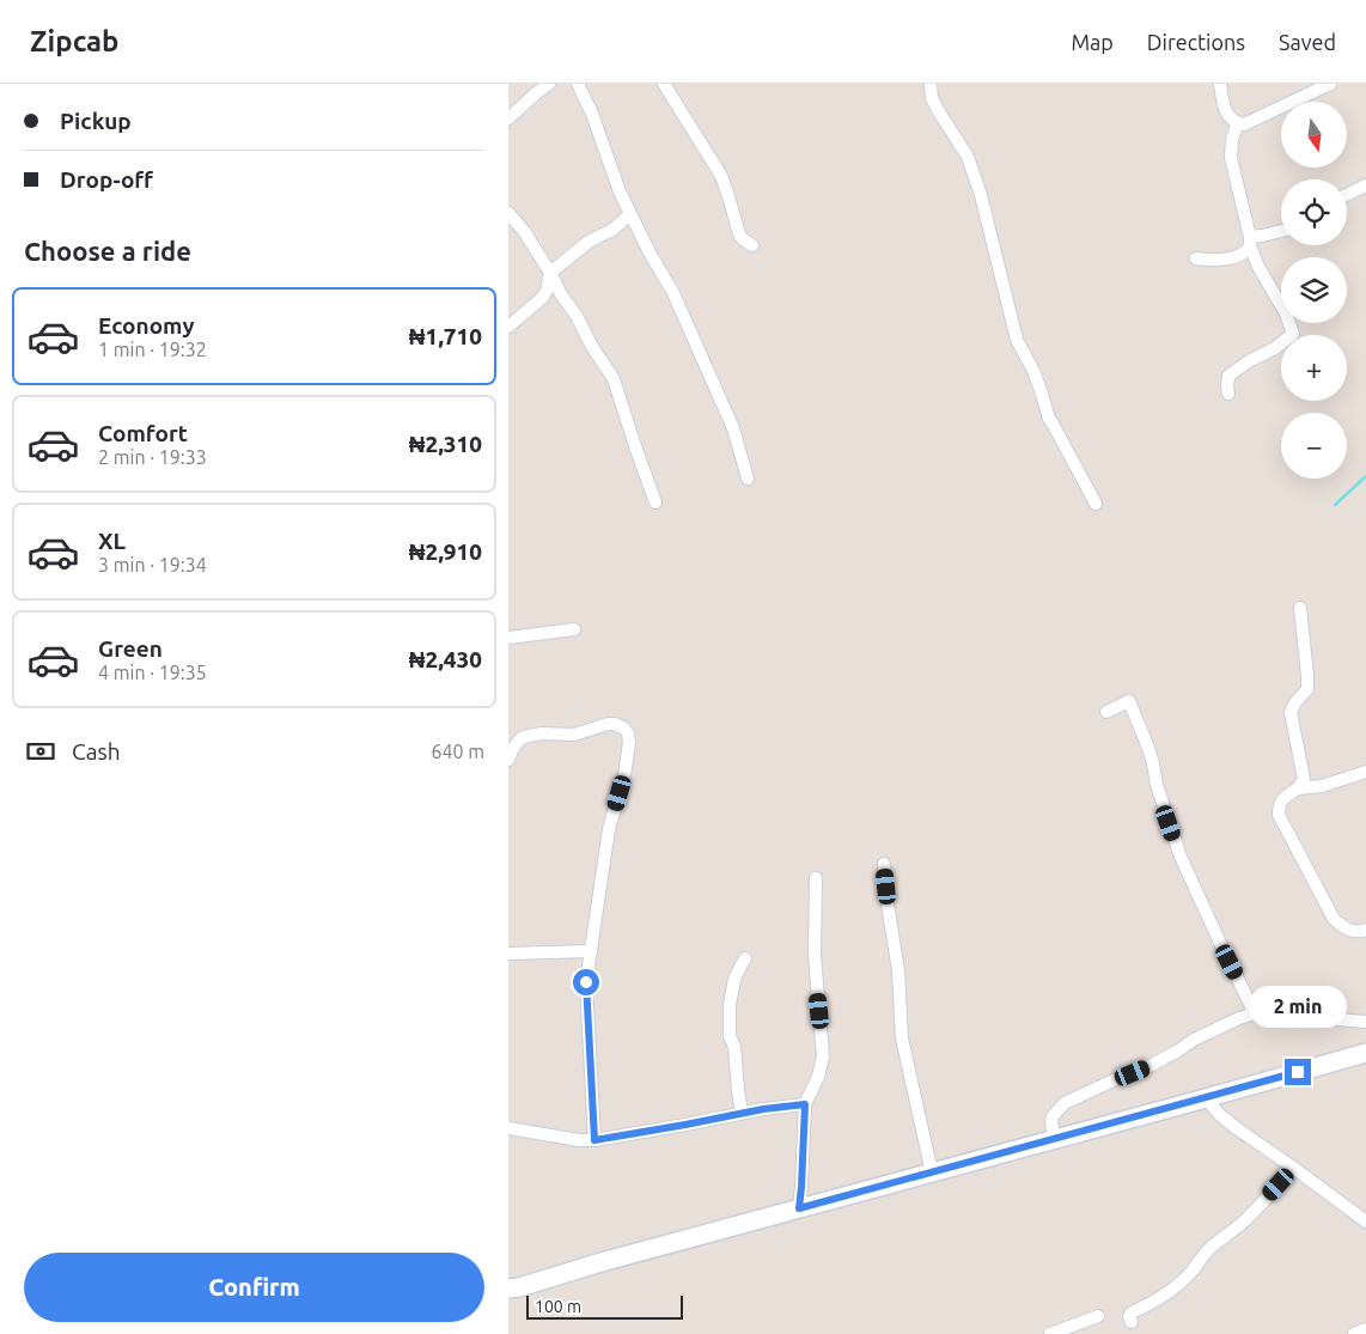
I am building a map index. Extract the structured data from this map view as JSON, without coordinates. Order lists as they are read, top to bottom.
{
  "scale_bar": "100 m",
  "north": "bottom",
  "page": {
    "header": "Zipcab",
    "nav": ["Map", "Directions", "Saved"],
    "banner": ["Pickup", "Drop-off"],
    "map_buttons": ["+", "−"],
    "heading": "Choose a ride",
    "list": [
      {
        "name": "Economy",
        "note": "1 min · 19:32",
        "value": "₦1,710"
      },
      {
        "name": "Comfort",
        "note": "2 min · 19:33",
        "value": "₦2,310"
      },
      {
        "name": "XL",
        "note": "3 min · 19:34",
        "value": "₦2,910"
      },
      {
        "name": "Green",
        "note": "4 min · 19:35",
        "value": "₦2,430"
      }
    ],
    "pay": ["Cash", "640 m"],
    "bubble": "2 min",
    "buttons": "Confirm",
    "scale": "100 m"
  }
}
